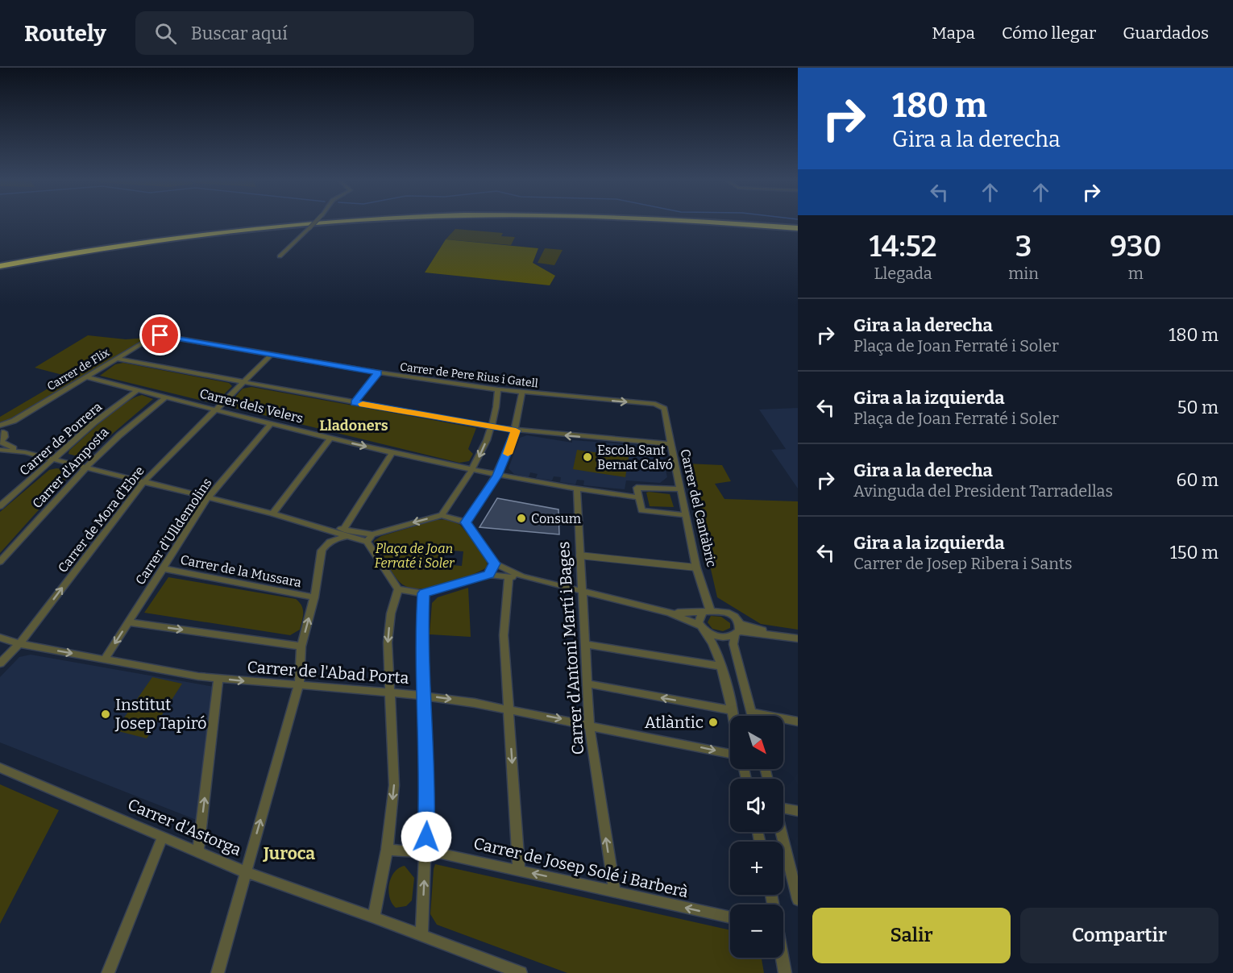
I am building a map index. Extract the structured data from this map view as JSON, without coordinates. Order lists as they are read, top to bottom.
{
  "streets": {
    "street": [
      "Carrer de Flix",
      "Carrer de Pere Rius i Gatell",
      "Carrer dels Velers",
      "Carrer de Porrera",
      "Carrer d'Amposta",
      "Carrer del Cantàbric",
      "Carrer de Mora d'Ebre",
      "Carrer d'Ulldemolins",
      "Carrer de la Mussara",
      "Carrer d'Antoni Martí i Bages",
      "Carrer de l'Abad Porta",
      "Carrer d'Astorga",
      "Carrer de Josep Solé i Barberà"
    ]
  },
  "crossings": [
    ["Carrer de Flix", "Carrer de Pere Rius i Gatell"],
    ["Carrer de Flix", "Carrer dels Velers"],
    ["Carrer de Pere Rius i Gatell", "Carrer del Cantàbric"],
    ["Carrer de Pere Rius i Gatell", "Carrer de Mora d'Ebre"],
    ["Carrer dels Velers", "Carrer de Porrera"],
    ["Carrer dels Velers", "Carrer d'Amposta"],
    ["Carrer dels Velers", "Carrer de Mora d'Ebre"],
    ["Carrer dels Velers", "Carrer d'Ulldemolins"],
    ["Carrer dels Velers", "Carrer d'Antoni Martí i Bages"],
    ["Carrer de Mora d'Ebre", "Carrer de l'Abad Porta"],
    ["Carrer d'Ulldemolins", "Carrer de la Mussara"],
    ["Carrer d'Ulldemolins", "Carrer de l'Abad Porta"],
    ["Carrer d'Antoni Martí i Bages", "Carrer de l'Abad Porta"],
    ["Carrer d'Antoni Martí i Bages", "Carrer de Josep Solé i Barberà"]
  ],
  "one_way": ["Carrer de Mora d'Ebre", "Carrer d'Antoni Martí i Bages", "Carrer de Josep Solé i Barberà"],
  "districts": ["Lladoners", "Juroca"],
  "parks": ["Plaça de Joan Ferraté i Soler"],
  "places": [
    "Escola Sant Bernat Calvó",
    "Consum",
    "Institut Josep Tapiró",
    "Atlàntic"
  ],
  "north": "bottom right",
  "page": {
    "header": "Routely",
    "search": "Buscar aquí",
    "nav": ["Mapa", "Cómo llegar", "Guardados"],
    "turn": ["180 m", "Gira a la derecha"],
    "eta": [
      "14:52",
      "Llegada",
      "3",
      "min",
      "930",
      "m"
    ],
    "list": [
      {
        "name": "Gira a la derecha",
        "note": "Plaça de Joan Ferraté i Soler",
        "value": "180 m"
      },
      {
        "name": "Gira a la izquierda",
        "note": "Plaça de Joan Ferraté i Soler",
        "value": "50 m"
      },
      {
        "name": "Gira a la derecha",
        "note": "Avinguda del President Tarradellas",
        "value": "60 m"
      },
      {
        "name": "Gira a la izquierda",
        "note": "Carrer de Josep Ribera i Sants",
        "value": "150 m"
      }
    ],
    "map_buttons": ["+", "−"],
    "buttons": ["Salir", "Compartir"]
  }
}
